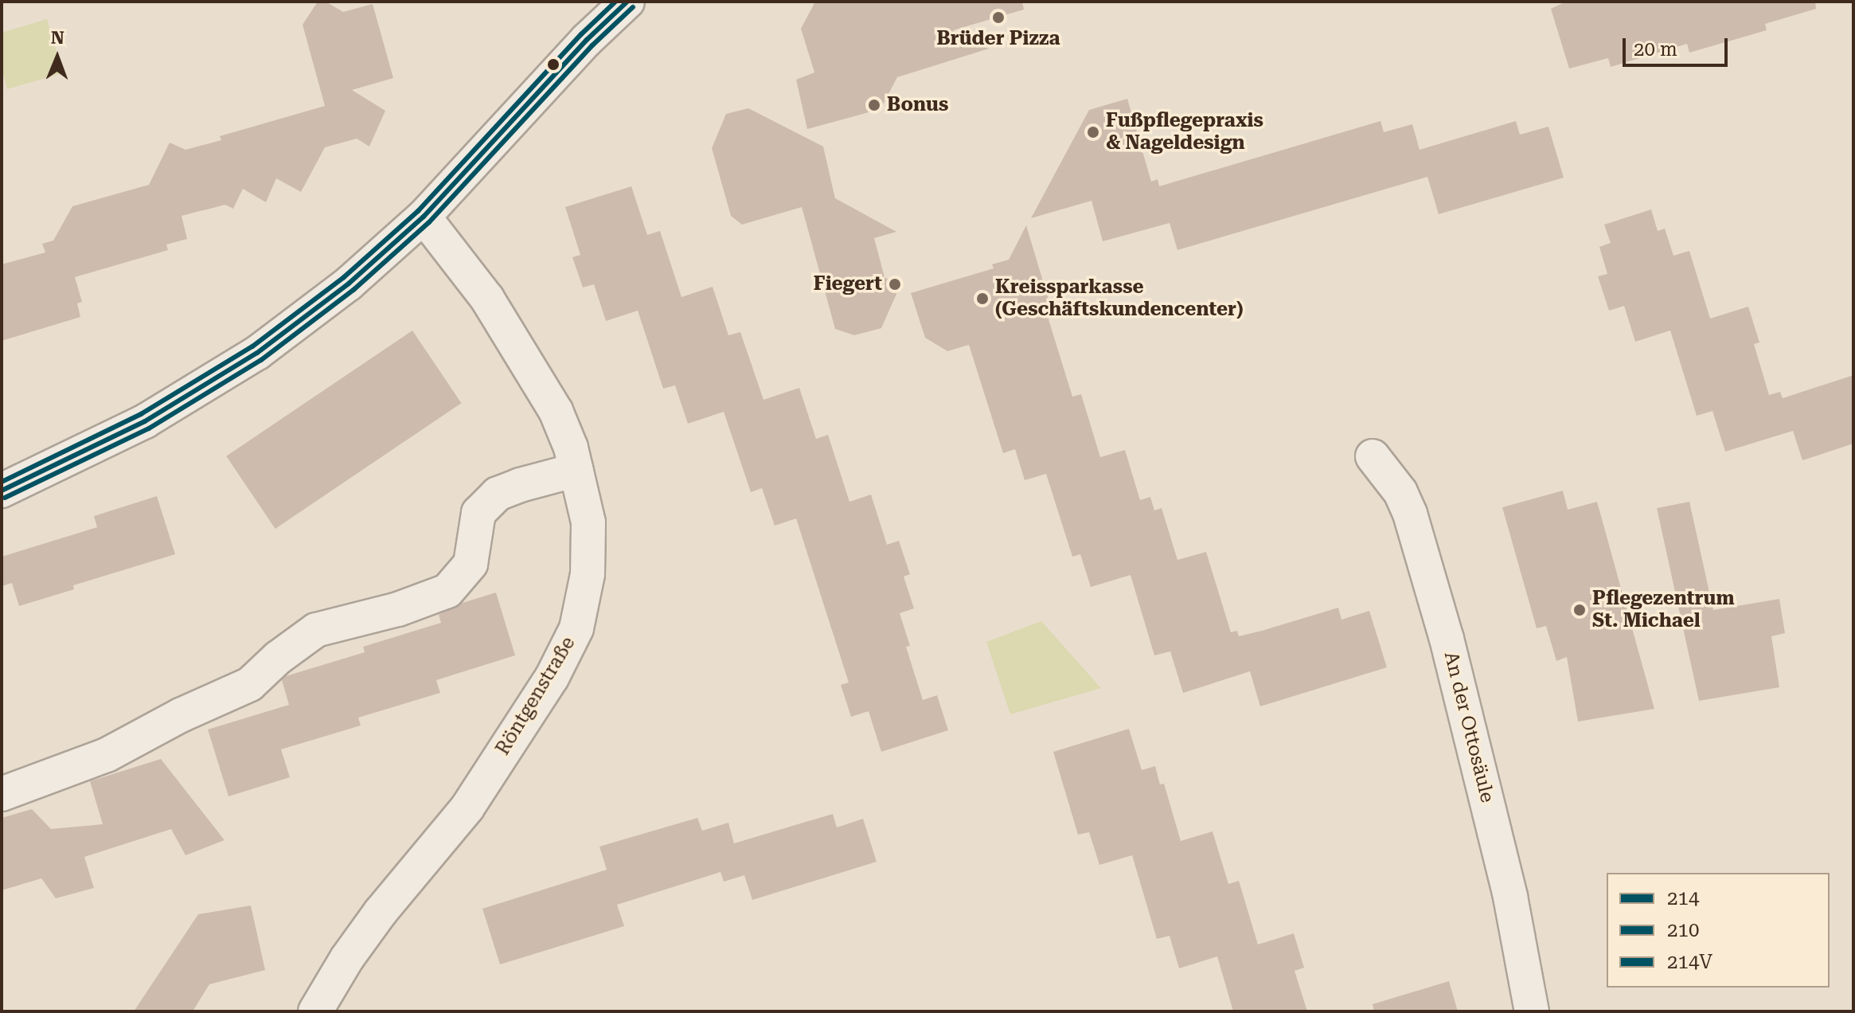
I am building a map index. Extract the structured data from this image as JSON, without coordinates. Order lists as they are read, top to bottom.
{
  "streets": {
    "street": ["Röntgenstraße", "An der Ottosäule"]
  },
  "places": [
    "Brüder Pizza",
    "Bonus",
    "Fußpflegepraxis & Nageldesign",
    "Fiegert",
    "Kreissparkasse (Geschäftskundencenter)",
    "Pflegezentrum St. Michael"
  ],
  "lines": ["transit line 214", "transit line 214V", "transit line 210"],
  "legend": ["214", "210", "214V"],
  "scale_bar": "20 m",
  "north": "top"
}
